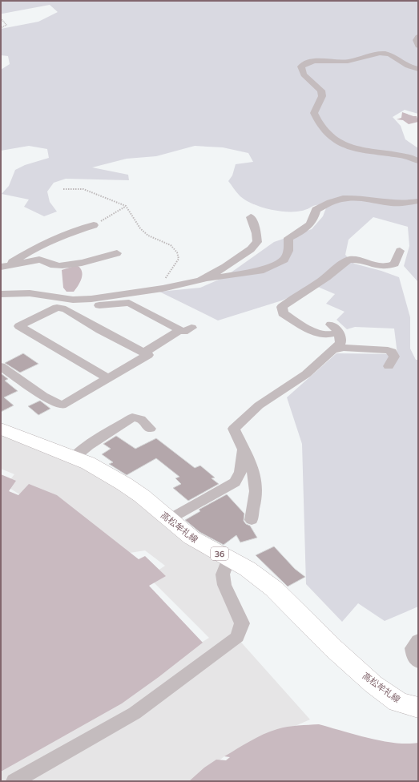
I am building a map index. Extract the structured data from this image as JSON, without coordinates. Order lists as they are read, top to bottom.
{
  "streets": {
    "main road": ["高松牟礼線", "36"]
  }
}
